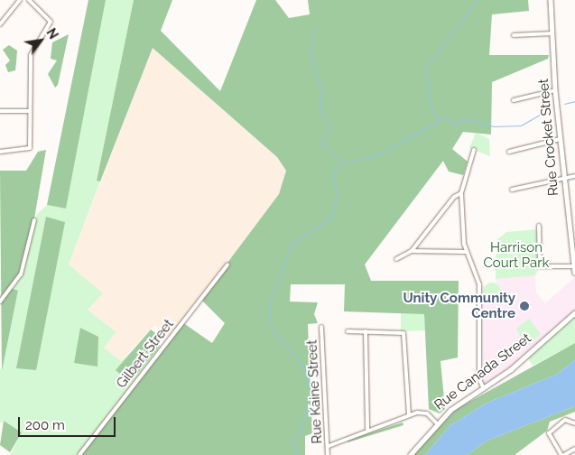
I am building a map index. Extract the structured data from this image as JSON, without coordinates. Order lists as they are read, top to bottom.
{
  "streets": {
    "main road": ["Rue Canada Street"],
    "street": ["Rue Crocket Street", "Gilbert Street", "Rue Kaine Street"]
  },
  "parks": ["Harrison Court Park"],
  "places": ["Unity Community Centre"],
  "scale_bar": "200 m",
  "north": "top right"
}
